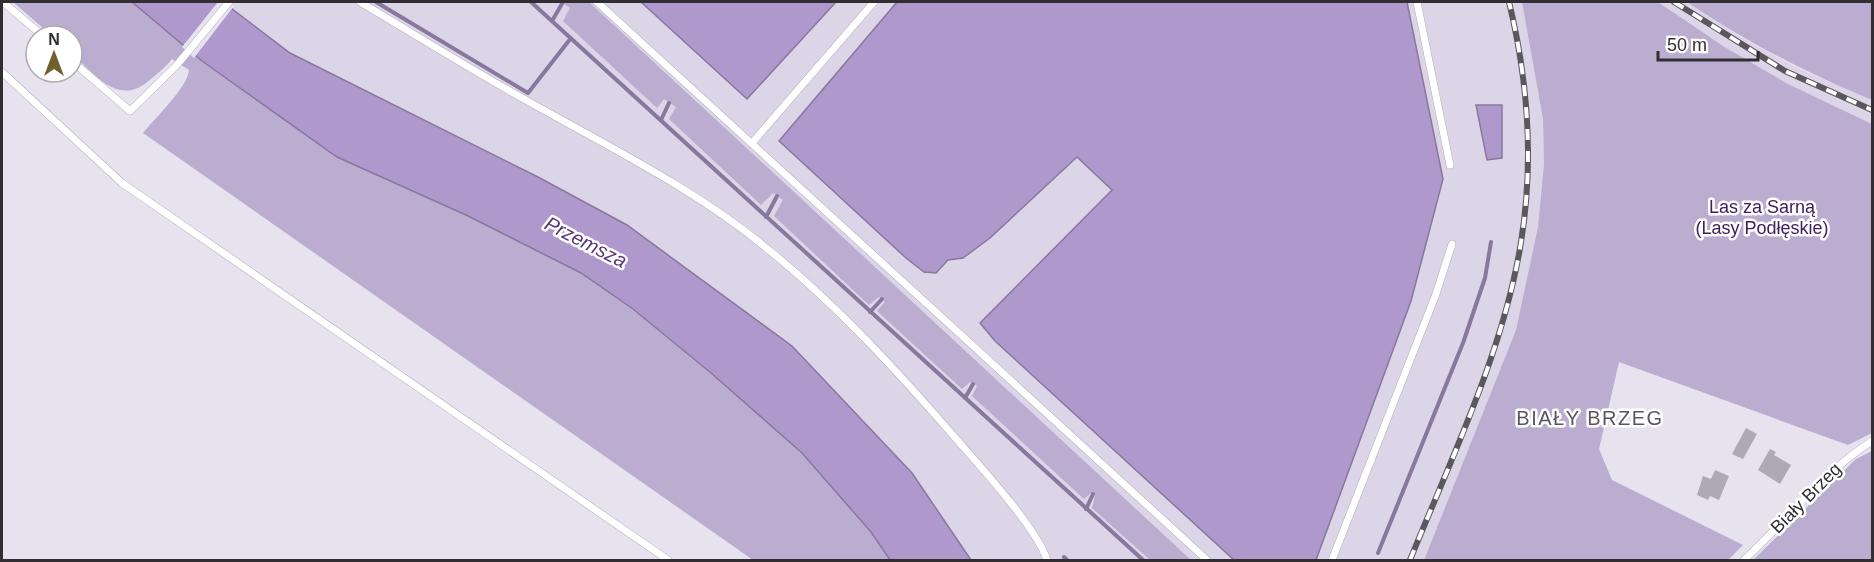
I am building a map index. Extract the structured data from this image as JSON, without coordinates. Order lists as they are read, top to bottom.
{
  "streets": {
    "lane": ["Biały Brzeg"]
  },
  "districts": ["BIAŁY BRZEG"],
  "water": ["Przemsza"],
  "parks": ["Las za Sarną (Lasy Podłęskie)"],
  "scale_bar": "50 m",
  "north": "top"
}
